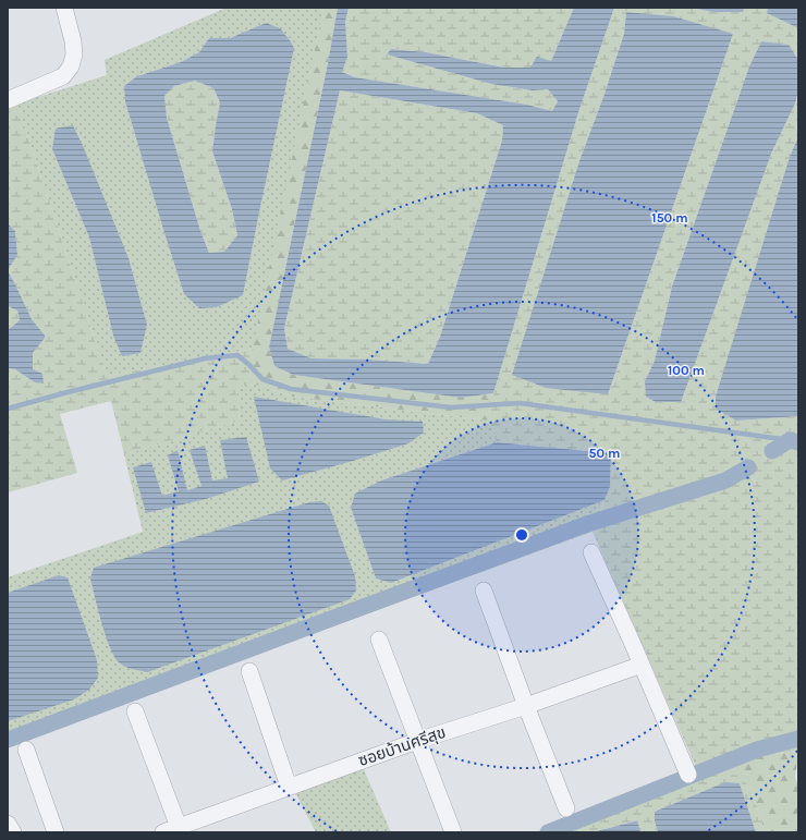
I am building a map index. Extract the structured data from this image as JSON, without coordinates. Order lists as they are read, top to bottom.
{
  "streets": {
    "street": ["ซอยบ้านศรีสุข"]
  },
  "rings": ["150 m", "100 m", "50 m"]
}
